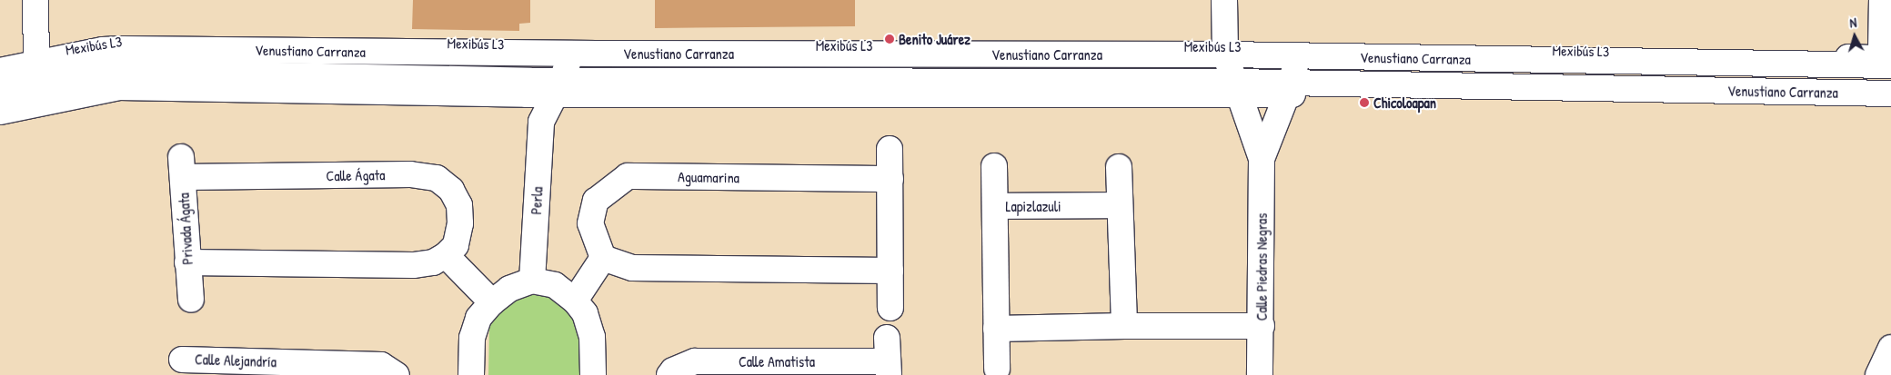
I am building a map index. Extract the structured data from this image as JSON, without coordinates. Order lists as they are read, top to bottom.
{
  "streets": {
    "street": [
      "Mexibús L3",
      "Venustiano Carranza",
      "Calle Ágata",
      "Aguamarina",
      "Perla",
      "Lapizlazuli",
      "Privada Ágata",
      "Calle Piedras Negras",
      "Calle Alejandría",
      "Calle Amatista"
    ]
  },
  "crossings": [
    ["Mexibús L3", "Venustiano Carranza"],
    ["Mexibús L3", "Calle Piedras Negras"],
    ["Venustiano Carranza", "Perla"],
    ["Venustiano Carranza", "Calle Piedras Negras"],
    ["Calle Ágata", "Privada Ágata"]
  ],
  "places": ["Benito Juárez", "Chicoloapan"],
  "north": "top"
}
